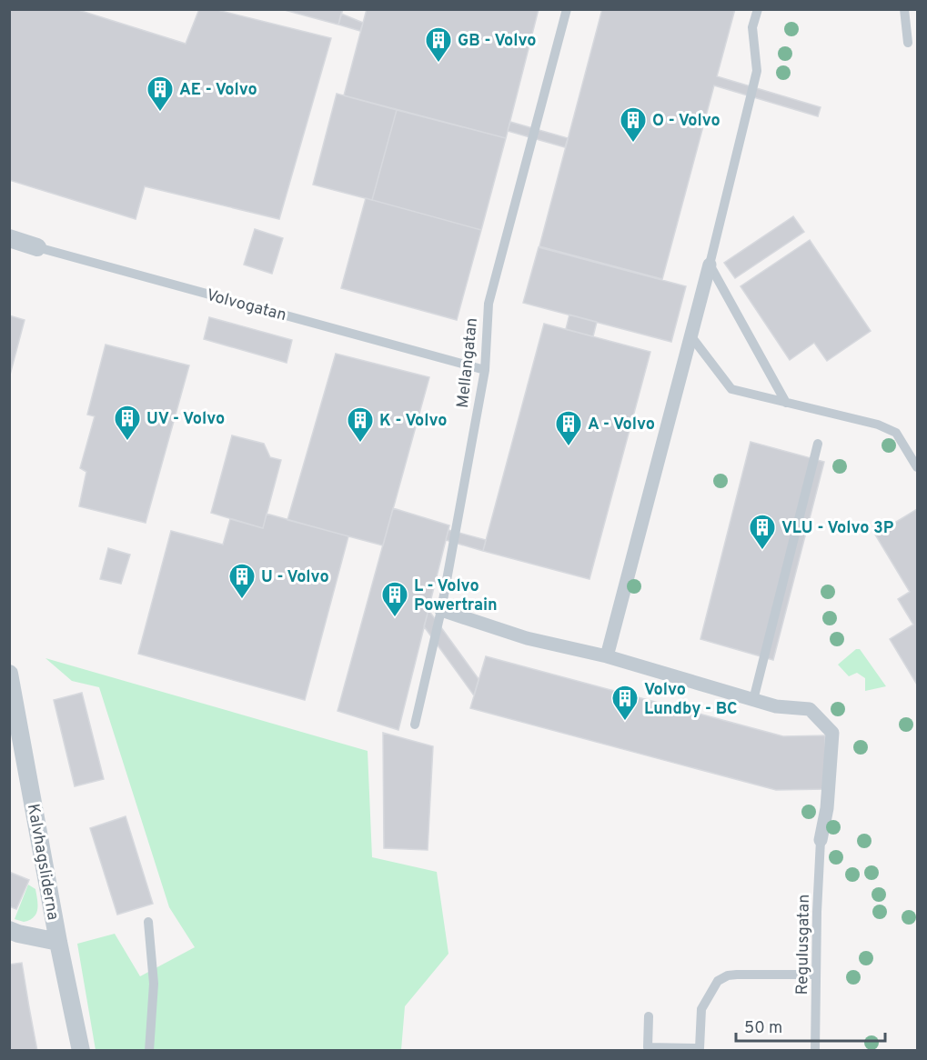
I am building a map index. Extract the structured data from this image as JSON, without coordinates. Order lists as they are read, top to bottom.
{
  "streets": {
    "street": ["Volvogatan", "Kalvhagsliderna"],
    "lane": ["Mellangatan", "Regulusgatan"]
  },
  "crossings": [
    ["Volvogatan", "Mellangatan"]
  ],
  "places": {
    "building": [
      "GB - Volvo",
      "AE - Volvo",
      "O - Volvo",
      "UV - Volvo",
      "K - Volvo",
      "A - Volvo",
      "VLU - Volvo 3P",
      "U - Volvo",
      "L - Volvo Powertrain",
      "Volvo Lundby - BC"
    ]
  },
  "scale_bar": "50 m"
}
